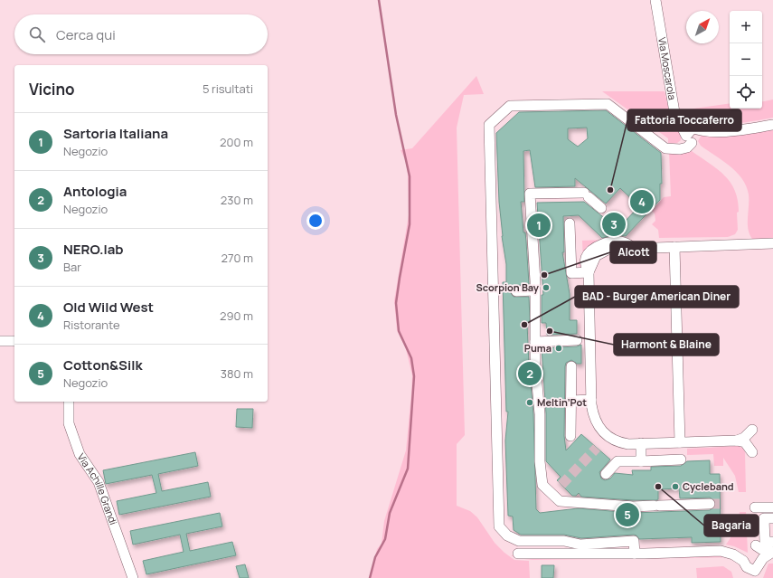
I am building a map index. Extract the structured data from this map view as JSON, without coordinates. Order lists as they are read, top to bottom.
{
  "streets": {
    "street": ["Via Moscarola", "Via Achille Grandi"]
  },
  "places": [
    "Fattoria Toccaferro",
    "Alcott",
    "Scorpion Bay",
    "BAD - Burger American Diner",
    "Harmont & Blaine",
    "Puma",
    "Meltin’Pot",
    "Bagaria",
    "Cycleband"
  ],
  "north": "top right",
  "page": {
    "map_buttons": ["+", "−"],
    "search": "Cerca qui",
    "heading": ["Vicino", "5 risultati"],
    "list": [
      {
        "mark": "1",
        "name": "Sartoria Italiana",
        "note": "Negozio",
        "value": "200 m"
      },
      {
        "mark": "2",
        "name": "Antologia",
        "note": "Negozio",
        "value": "230 m"
      },
      {
        "mark": "3",
        "name": "NERO.lab",
        "note": "Bar",
        "value": "270 m"
      },
      {
        "mark": "4",
        "name": "Old Wild West",
        "note": "Ristorante",
        "value": "290 m"
      },
      {
        "mark": "5",
        "name": "Cotton&Silk",
        "note": "Negozio",
        "value": "380 m"
      }
    ],
    "pins": [
      "4",
      "3",
      "1",
      "2",
      "5"
    ]
  }
}
